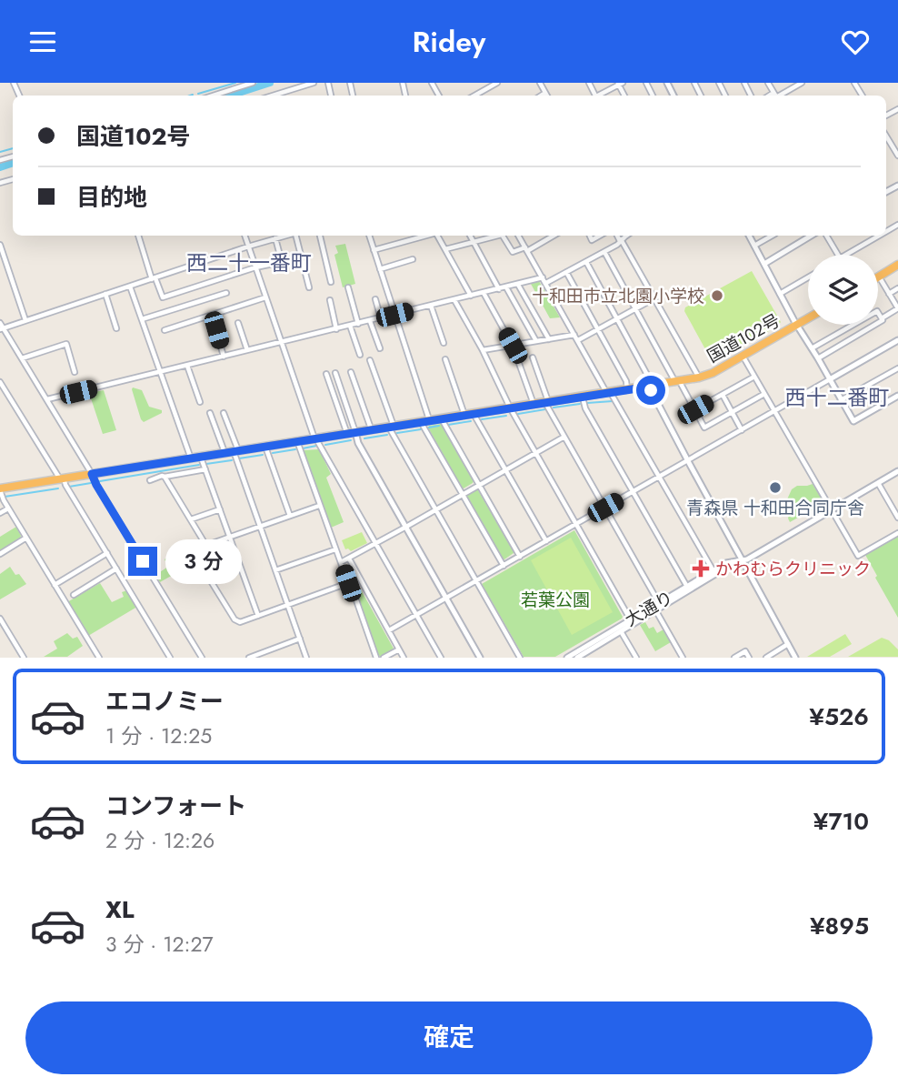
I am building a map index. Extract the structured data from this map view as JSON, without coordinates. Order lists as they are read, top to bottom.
{
  "streets": {
    "highway": ["国道102号"],
    "street": ["大通り"]
  },
  "districts": ["西二十一番町", "西十二番町"],
  "parks": ["若葉公園"],
  "places": {
    "other": ["十和田市立北園小学校", "青森県 十和田合同庁舎"],
    "health": ["かわむらクリニック"]
  },
  "page": {
    "header": "Ridey",
    "banner": ["国道102号", "目的地"],
    "bubble": "3 分",
    "list": [
      {
        "name": "エコノミー",
        "note": "1 分 · 12:25",
        "value": "¥526"
      },
      {
        "name": "コンフォート",
        "note": "2 分 · 12:26",
        "value": "¥710"
      },
      {
        "name": "XL",
        "note": "3 分 · 12:27",
        "value": "¥895"
      }
    ],
    "buttons": "確定"
  }
}
